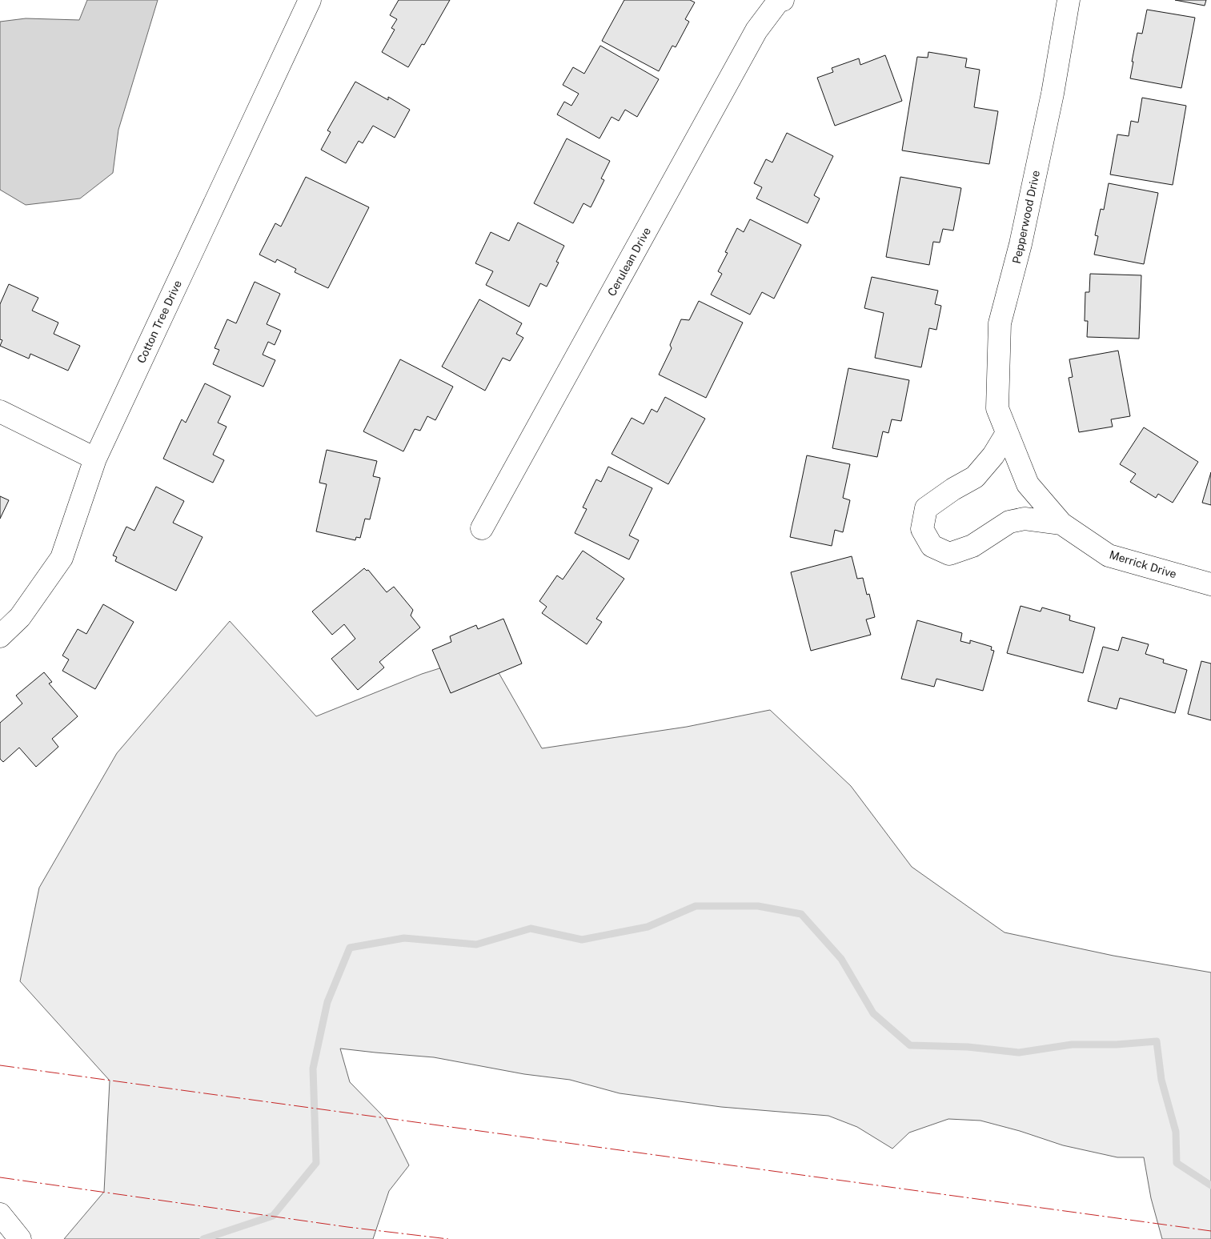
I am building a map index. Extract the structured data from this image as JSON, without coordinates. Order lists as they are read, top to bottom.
{
  "streets": {
    "street": [
      "Pepperwood Drive",
      "Cerulean Drive",
      "Cotton Tree Drive",
      "Merrick Drive"
    ]
  },
  "crossings": [
    ["Pepperwood Drive", "Merrick Drive"]
  ]
}
